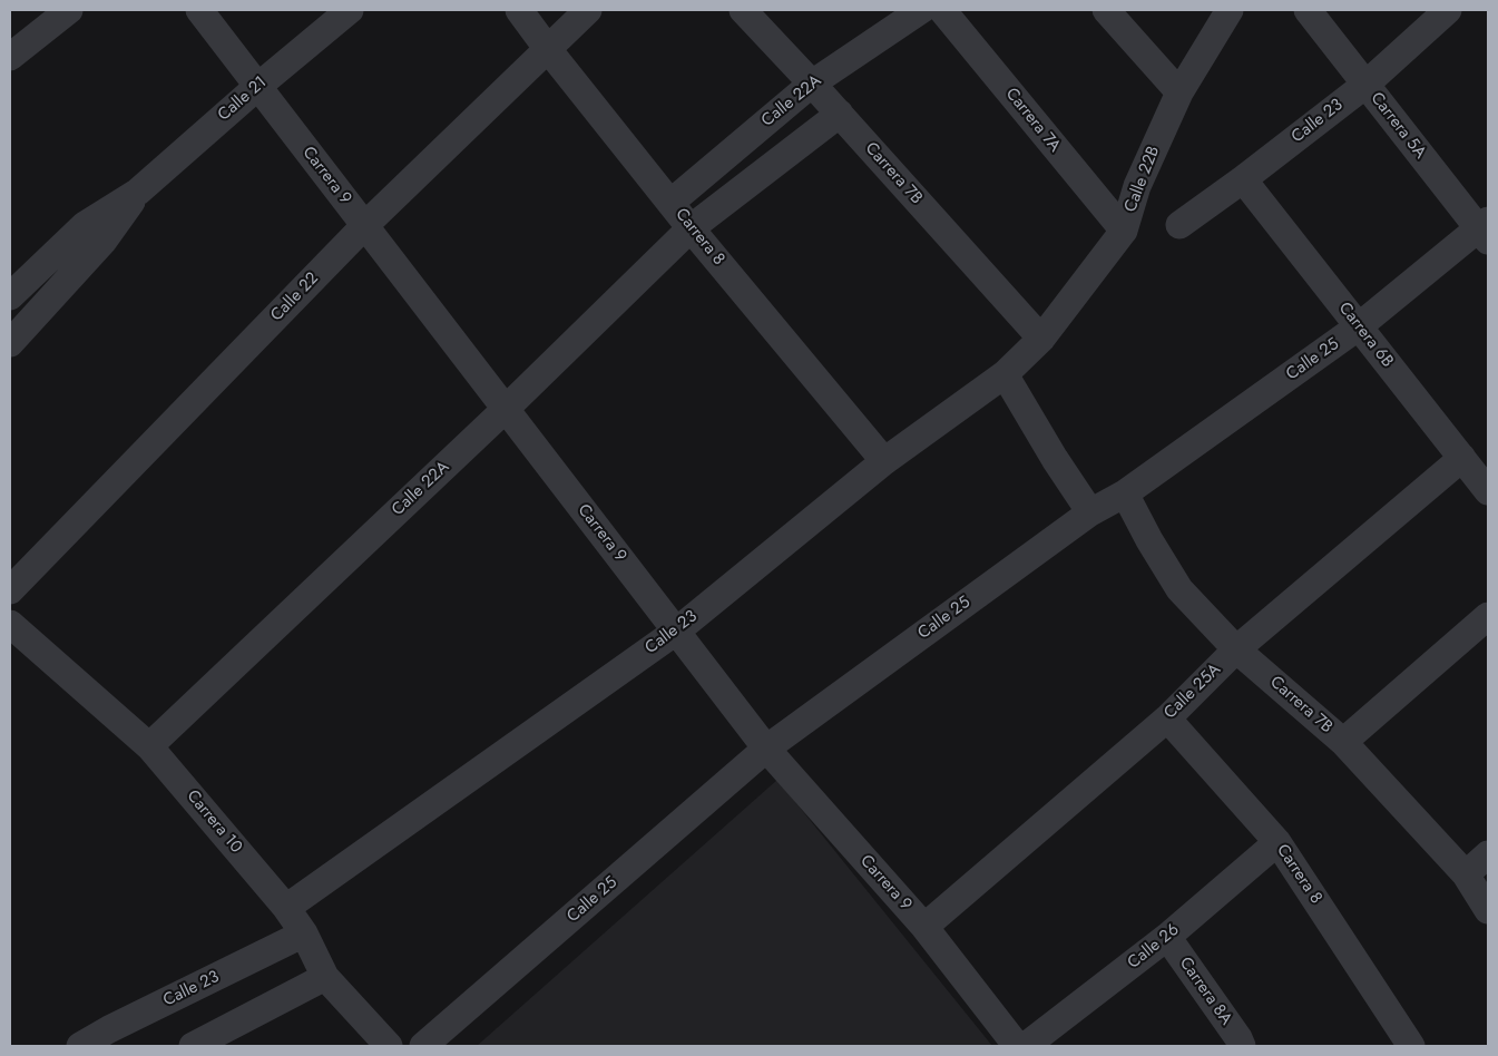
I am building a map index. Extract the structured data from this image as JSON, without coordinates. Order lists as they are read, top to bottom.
{
  "streets": {
    "street": [
      "Calle 21",
      "Calle 22A",
      "Carrera 7A",
      "Calle 23",
      "Carrera 5A",
      "Carrera 7B",
      "Carrera 9",
      "Calle 22B",
      "Carrera 8",
      "Calle 22",
      "Carrera 6B",
      "Calle 25",
      "Calle 25A",
      "Carrera 10",
      "Calle 26",
      "Carrera 8A"
    ]
  },
  "crossings": [
    ["Calle 21", "Carrera 9"],
    ["Calle 22A", "Carrera 7B"],
    ["Calle 22A", "Carrera 9"],
    ["Calle 22A", "Carrera 8"],
    ["Calle 22A", "Carrera 10"],
    ["Carrera 7A", "Calle 22B"],
    ["Calle 23", "Carrera 5A"],
    ["Calle 23", "Carrera 7B"],
    ["Calle 23", "Carrera 9"],
    ["Calle 23", "Calle 22B"],
    ["Calle 23", "Carrera 8"],
    ["Calle 23", "Carrera 6B"],
    ["Calle 23", "Carrera 10"],
    ["Carrera 5A", "Calle 25"],
    ["Carrera 7B", "Calle 22B"],
    ["Carrera 7B", "Calle 25"],
    ["Carrera 7B", "Calle 25A"],
    ["Carrera 9", "Calle 22"],
    ["Carrera 9", "Calle 25"],
    ["Carrera 9", "Calle 25A"],
    ["Carrera 8", "Calle 22"],
    ["Carrera 8", "Calle 25A"],
    ["Carrera 8", "Calle 26"],
    ["Carrera 6B", "Calle 25"],
    ["Carrera 6B", "Calle 25A"],
    ["Calle 26", "Carrera 8A"]
  ]
}
